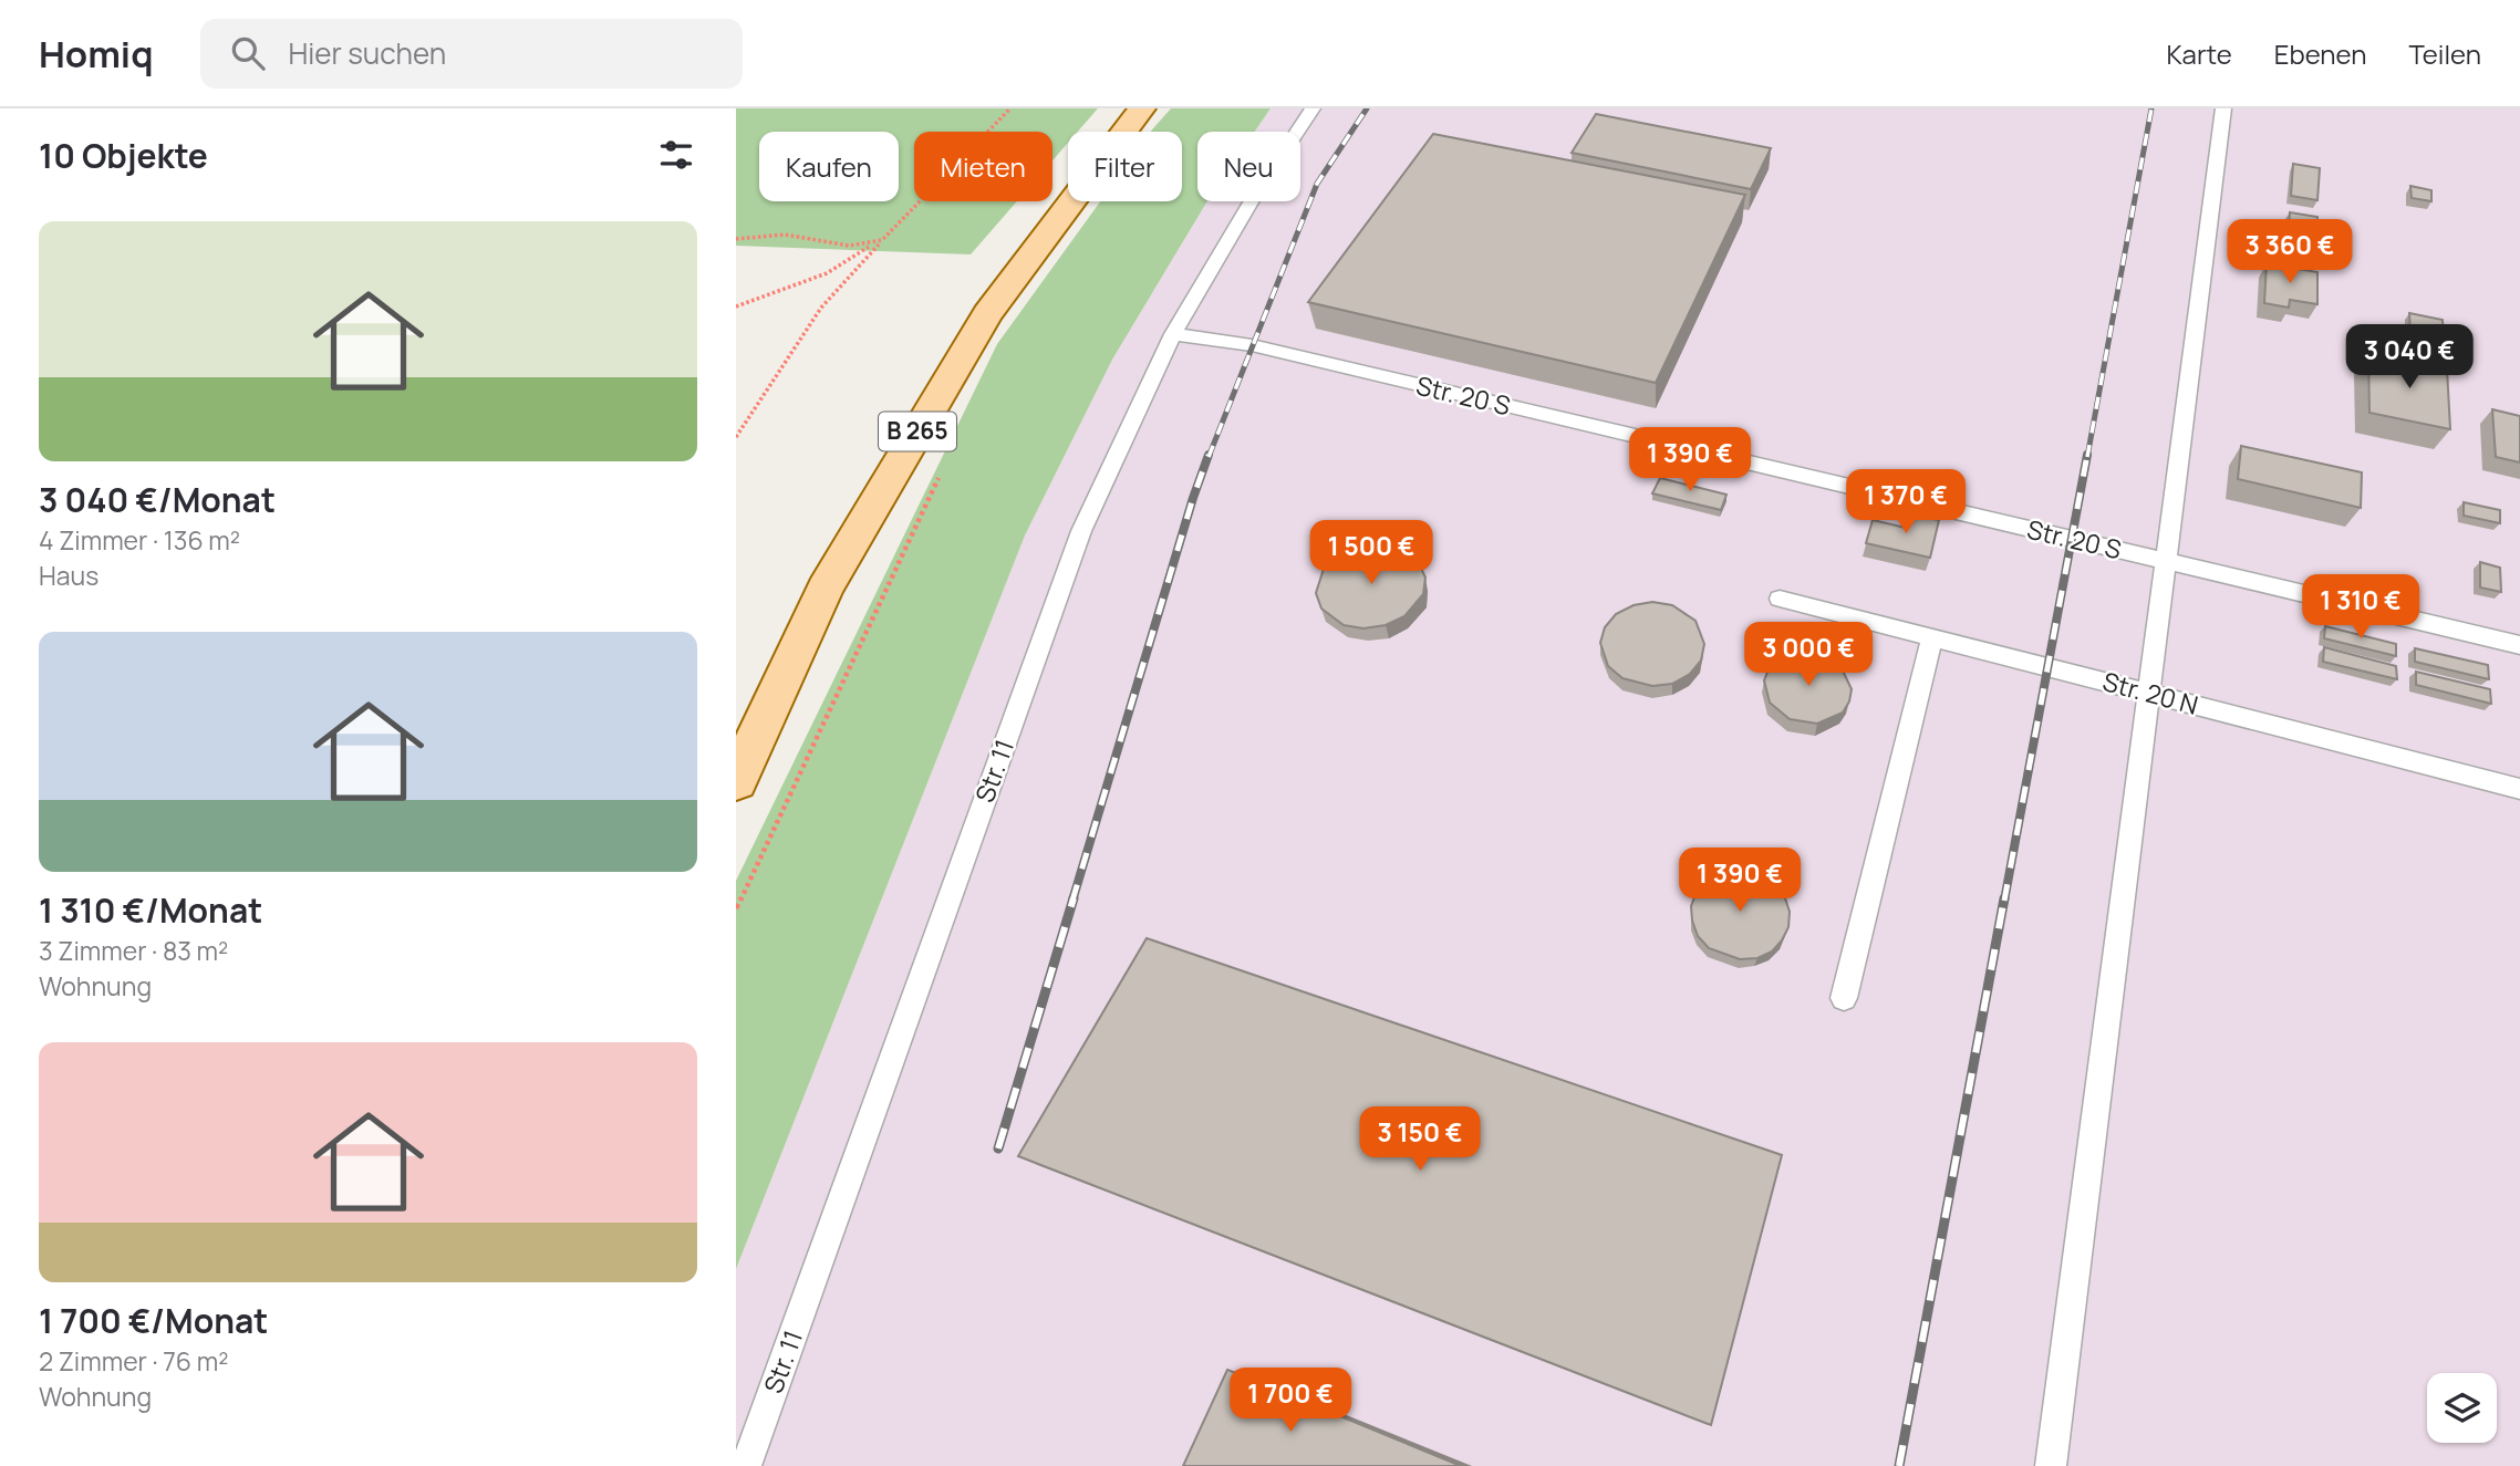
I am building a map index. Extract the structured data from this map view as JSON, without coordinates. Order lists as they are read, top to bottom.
{
  "streets": {
    "main road": ["B 265"],
    "lane": ["Str. 20 S", "Str. 20 N", "Str. 11"]
  },
  "crossings": [
    ["Str. 20 S", "Str. 11"]
  ],
  "page": {
    "header": "Homiq",
    "search": "Hier suchen",
    "nav": ["Karte", "Ebenen", "Teilen"],
    "heading": "10 Objekte",
    "chip": [
      "Kaufen",
      "Mieten",
      "Filter",
      "Neu"
    ],
    "list": [
      {
        "name": "3 040 €/Monat",
        "note": "4 Zimmer · 136 m² · Haus"
      },
      {
        "name": "1 310 €/Monat",
        "note": "3 Zimmer · 83 m² · Wohnung"
      },
      {
        "name": "1 700 €/Monat",
        "note": "2 Zimmer · 76 m² · Wohnung"
      }
    ],
    "price": [
      "3 360 €",
      "3 040 €",
      "1 390 €",
      "1 370 €",
      "1 500 €",
      "1 310 €",
      "3 000 €",
      "1 390 €",
      "3 150 €",
      "1 700 €"
    ]
  }
}
